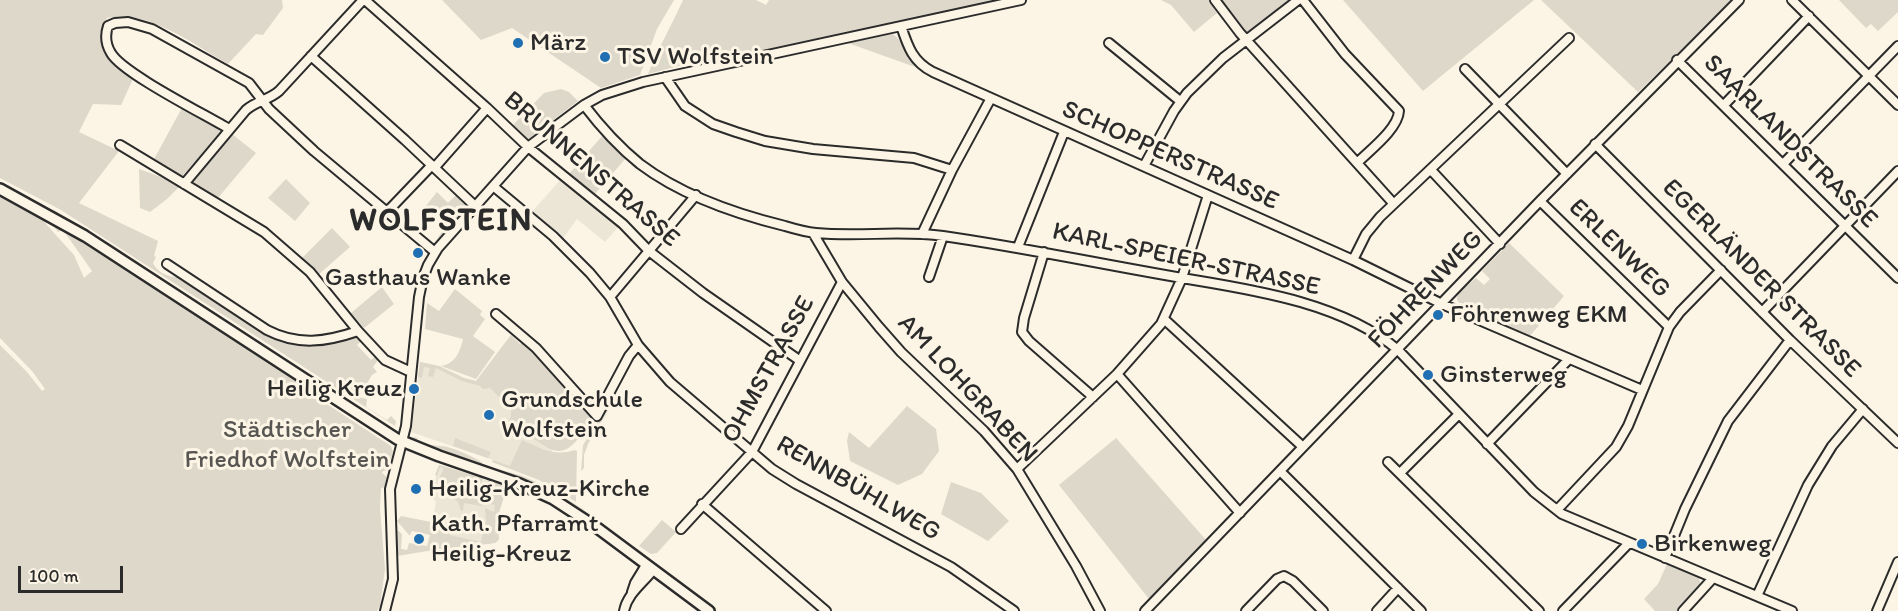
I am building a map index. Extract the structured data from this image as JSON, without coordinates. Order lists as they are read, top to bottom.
{
  "streets": {
    "street": [
      "SAARLANDSTRASSE",
      "SCHOPPERSTRASSE",
      "BRUNNENSTRASSE",
      "ERLENWEG",
      "KARL-SPEIER-STRASSE",
      "EGERLÄNDER STRASSE",
      "FÖHRENWEG",
      "OHMSTRASSE",
      "AM LOHGRABEN",
      "RENNBÜHLWEG"
    ]
  },
  "crossings": [
    ["SAARLANDSTRASSE", "FÖHRENWEG"],
    ["SCHOPPERSTRASSE", "FÖHRENWEG"],
    ["BRUNNENSTRASSE", "OHMSTRASSE"],
    ["ERLENWEG", "FÖHRENWEG"],
    ["KARL-SPEIER-STRASSE", "FÖHRENWEG"],
    ["KARL-SPEIER-STRASSE", "AM LOHGRABEN"],
    ["EGERLÄNDER STRASSE", "FÖHRENWEG"],
    ["OHMSTRASSE", "AM LOHGRABEN"],
    ["OHMSTRASSE", "RENNBÜHLWEG"]
  ],
  "districts": ["WOLFSTEIN"],
  "parks": ["Städtischer Friedhof Wolfstein"],
  "places": [
    "März",
    "TSV Wolfstein",
    "Gasthaus Wanke",
    "Föhrenweg EKM",
    "Ginsterweg",
    "Heilig Kreuz",
    "Grundschule Wolfstein",
    "Heilig-Kreuz-Kirche",
    "Kath. Pfarramt Heilig-Kreuz",
    "Birkenweg"
  ],
  "scale_bar": "100 m"
}
